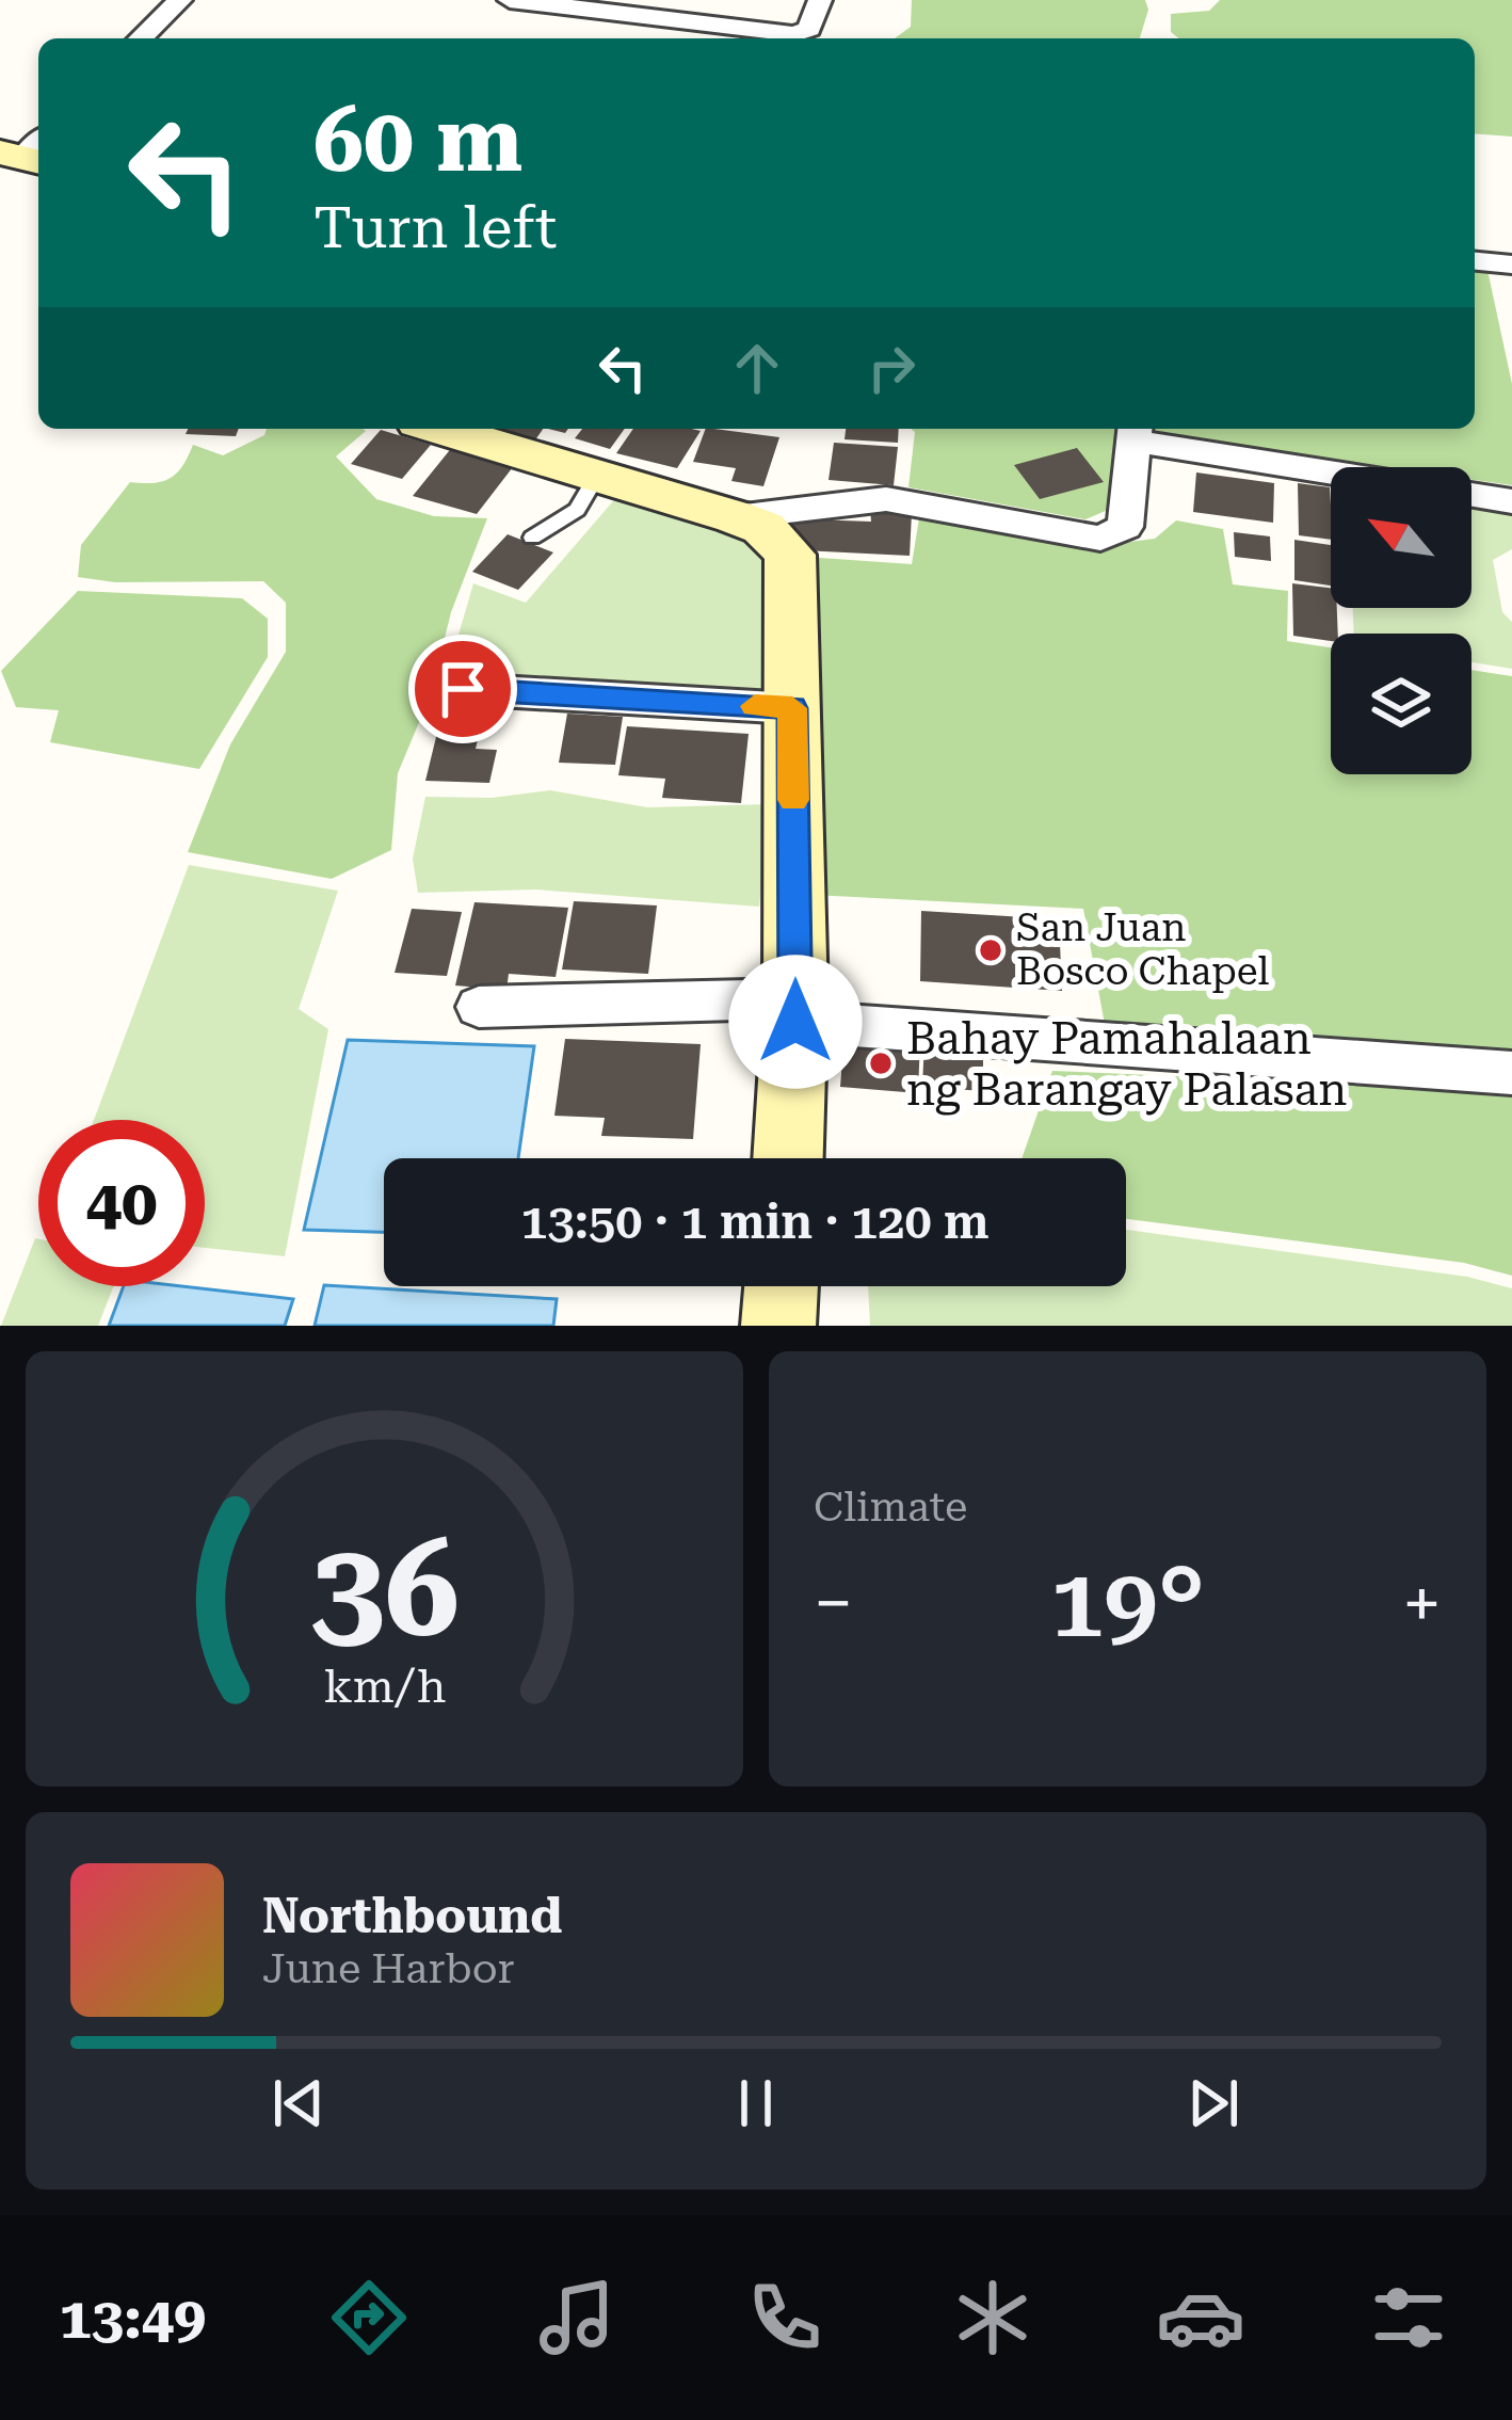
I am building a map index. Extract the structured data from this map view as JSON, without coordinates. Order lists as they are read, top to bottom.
{
  "places": ["San Juan Bosco Chapel", "Bahay Pamahalaan ng Barangay Palasan"],
  "north": "top left",
  "page": {
    "turn": ["60 m", "Turn left"],
    "limit": "40",
    "trip": "13:50 · 1 min · 120 m",
    "tile": "Climate",
    "heat": ["−", "19°", "+"],
    "song": ["Northbound", "June Harbor"],
    "tabs": "13:49",
    "gauge": ["36", "km/h"]
  }
}
